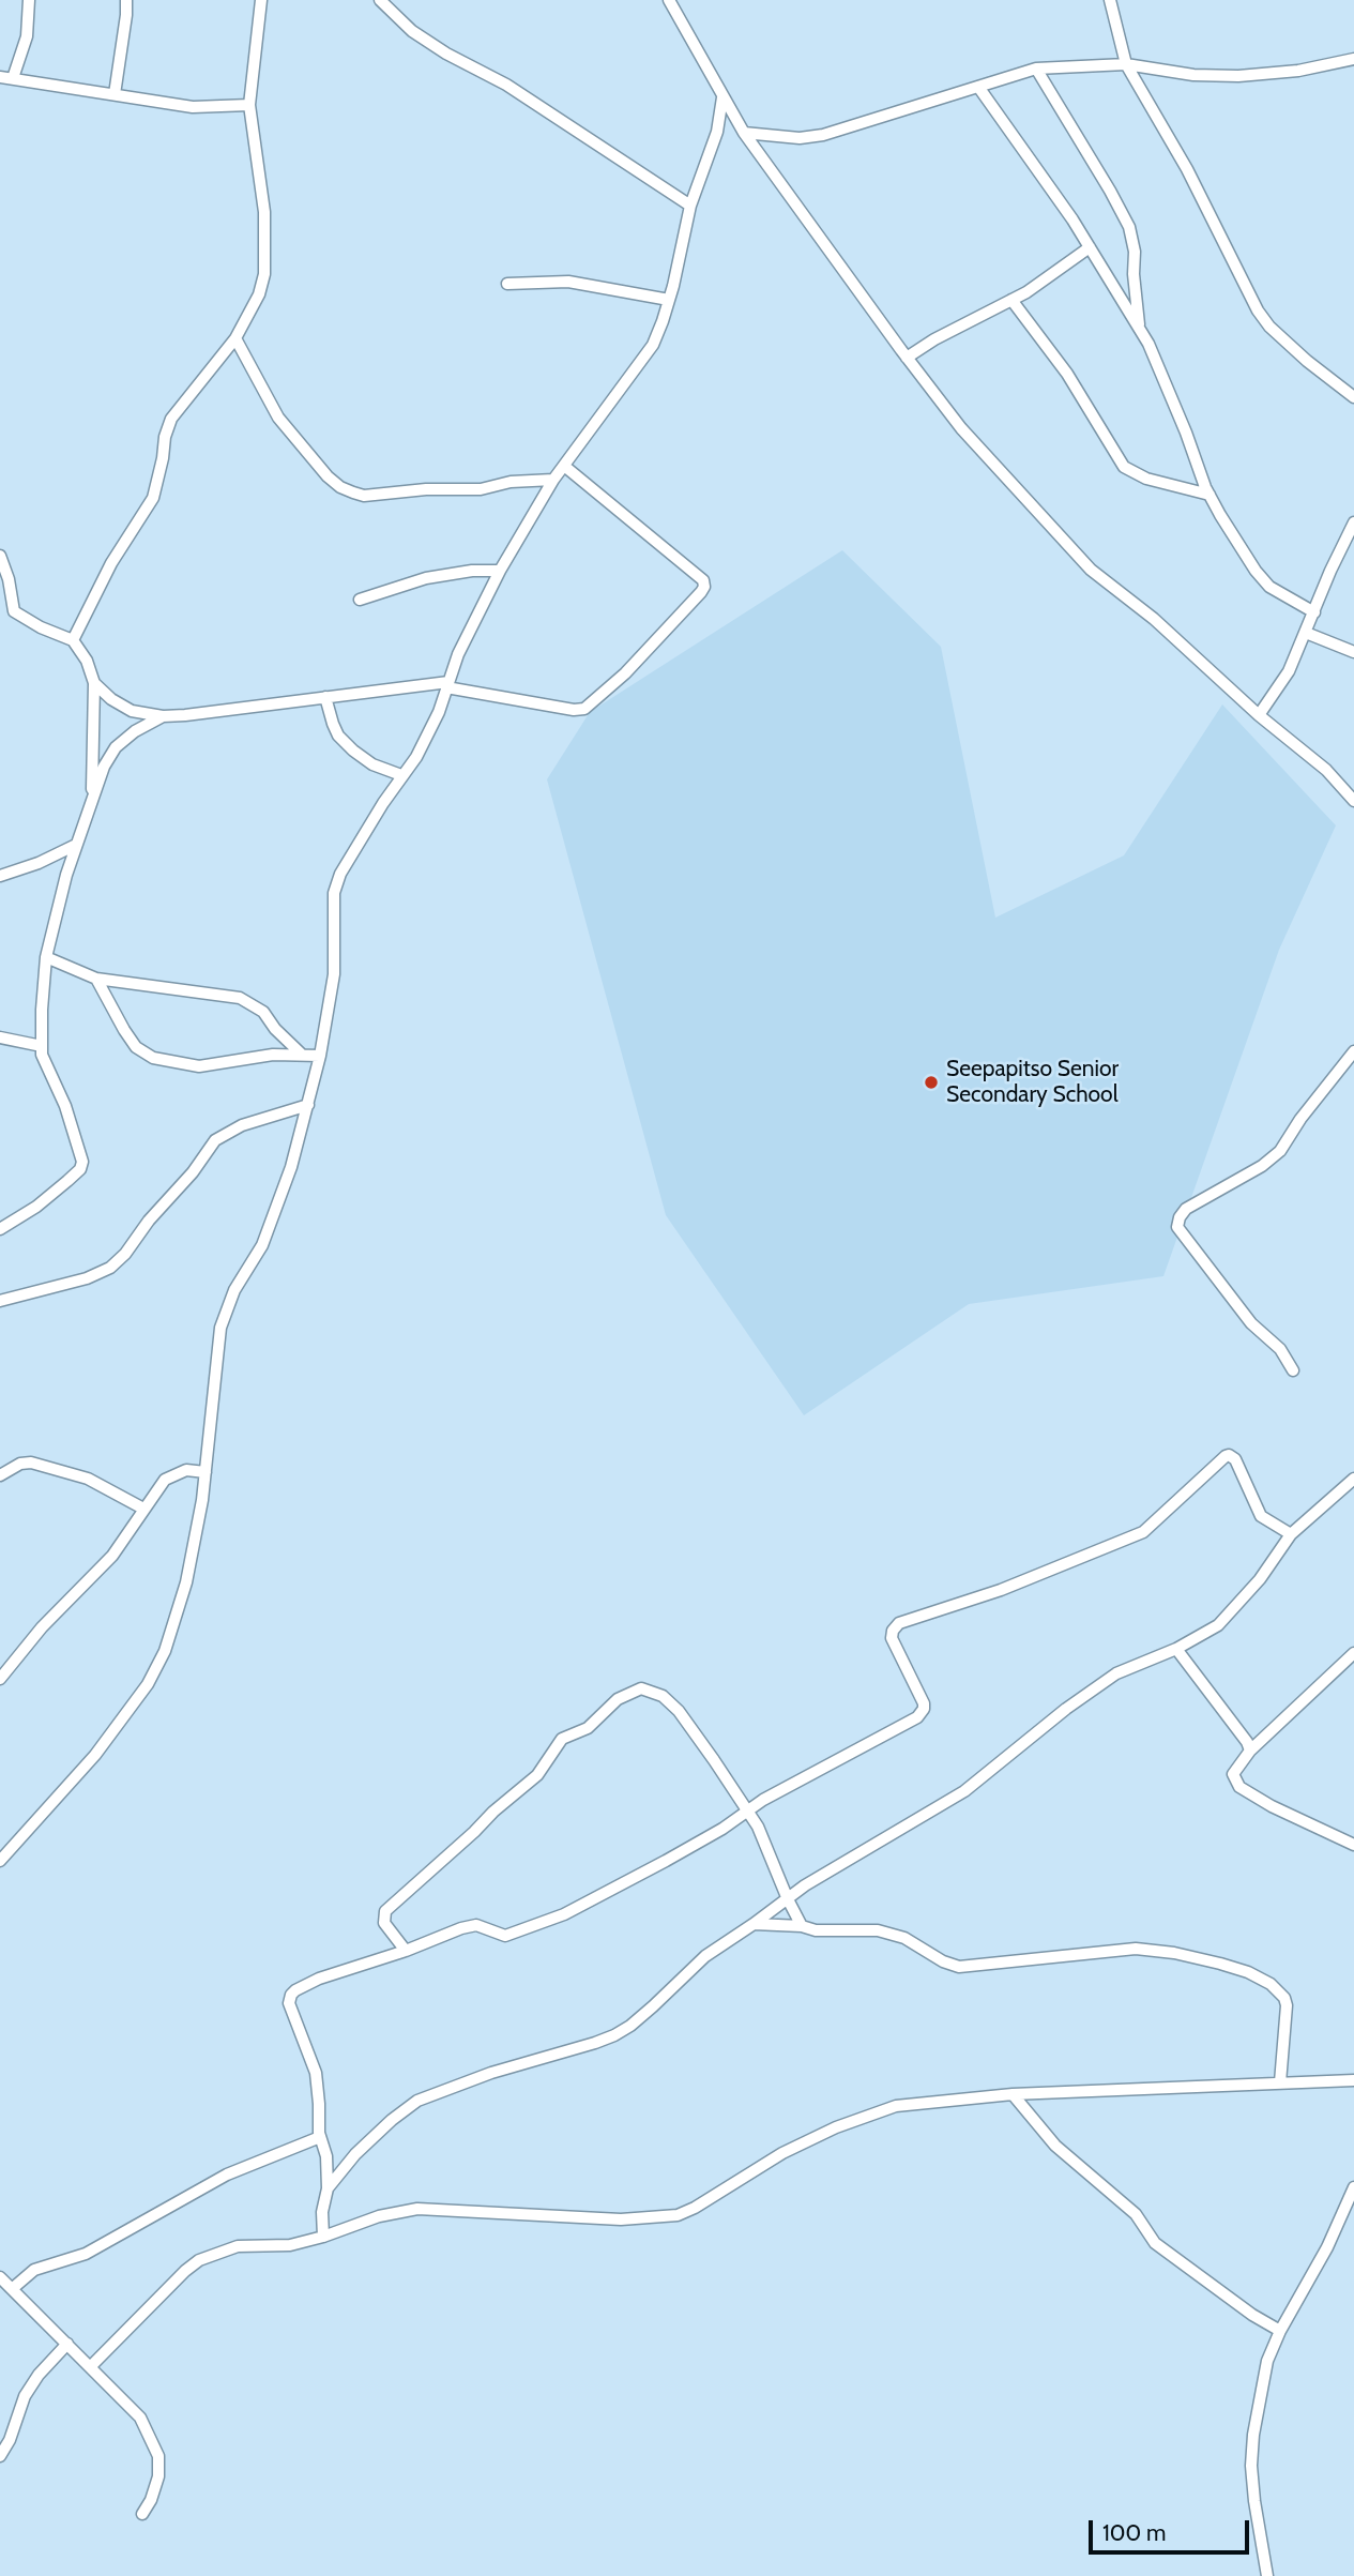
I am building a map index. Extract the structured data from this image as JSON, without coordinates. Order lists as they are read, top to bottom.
{
  "places": ["Seepapitso Senior Secondary School"],
  "scale_bar": "100 m"
}
